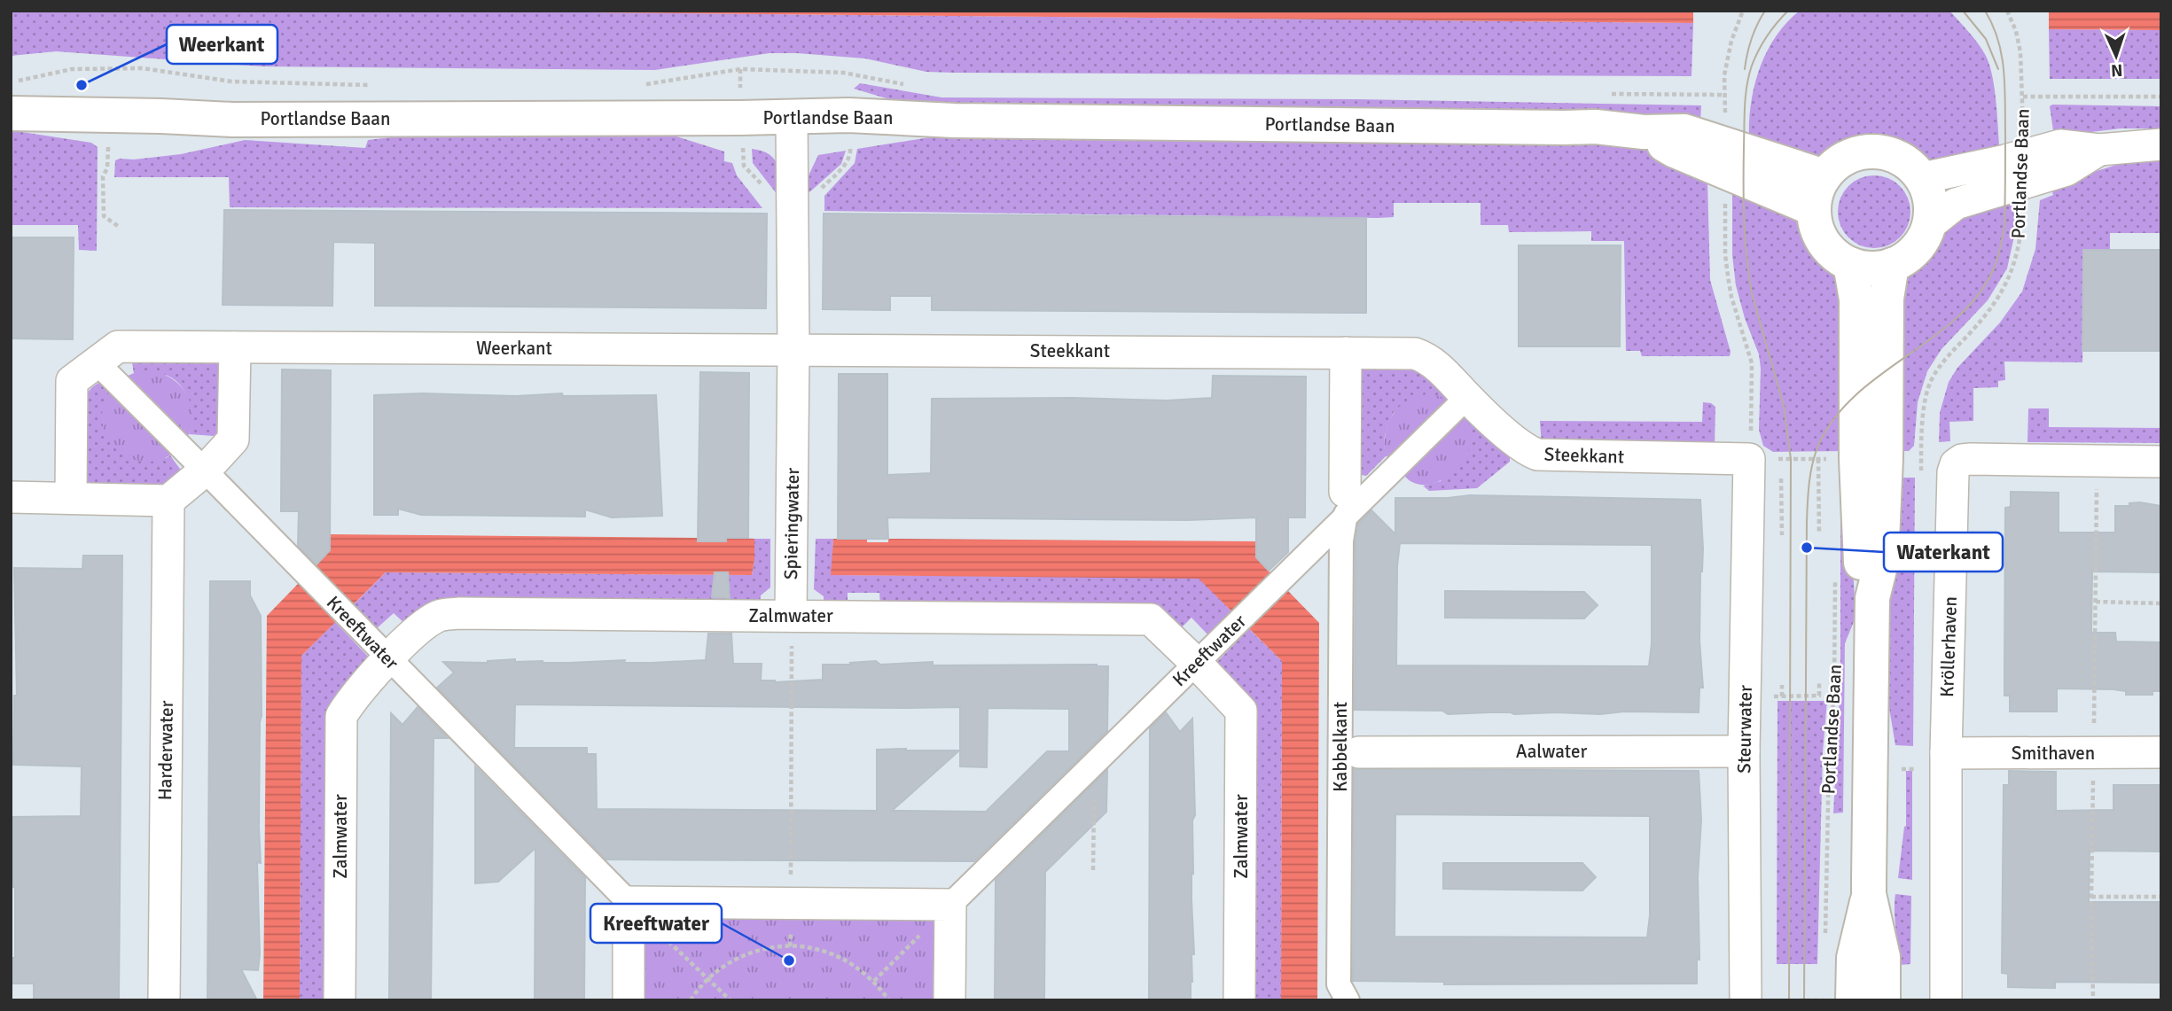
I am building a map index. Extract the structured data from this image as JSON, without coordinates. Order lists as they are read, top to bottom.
{
  "streets": {
    "street": [
      "Portlandse Baan",
      "Weerkant",
      "Steekkant",
      "Spieringwater",
      "Zalmwater",
      "Kreeftwater",
      "Kröllerhaven",
      "Steurwater",
      "Kabbelkant",
      "Harderwater",
      "Aalwater",
      "Smithaven"
    ]
  },
  "crossings": [
    ["Portlandse Baan", "Spieringwater"],
    ["Weerkant", "Steekkant"],
    ["Weerkant", "Spieringwater"],
    ["Weerkant", "Kreeftwater"],
    ["Steekkant", "Spieringwater"],
    ["Steekkant", "Kreeftwater"],
    ["Steekkant", "Steurwater"],
    ["Spieringwater", "Zalmwater"],
    ["Zalmwater", "Kreeftwater"],
    ["Kreeftwater", "Kabbelkant"],
    ["Kröllerhaven", "Smithaven"],
    ["Steurwater", "Aalwater"]
  ],
  "places": ["Weerkant", "Waterkant", "Kreeftwater"],
  "north": "bottom"
}
